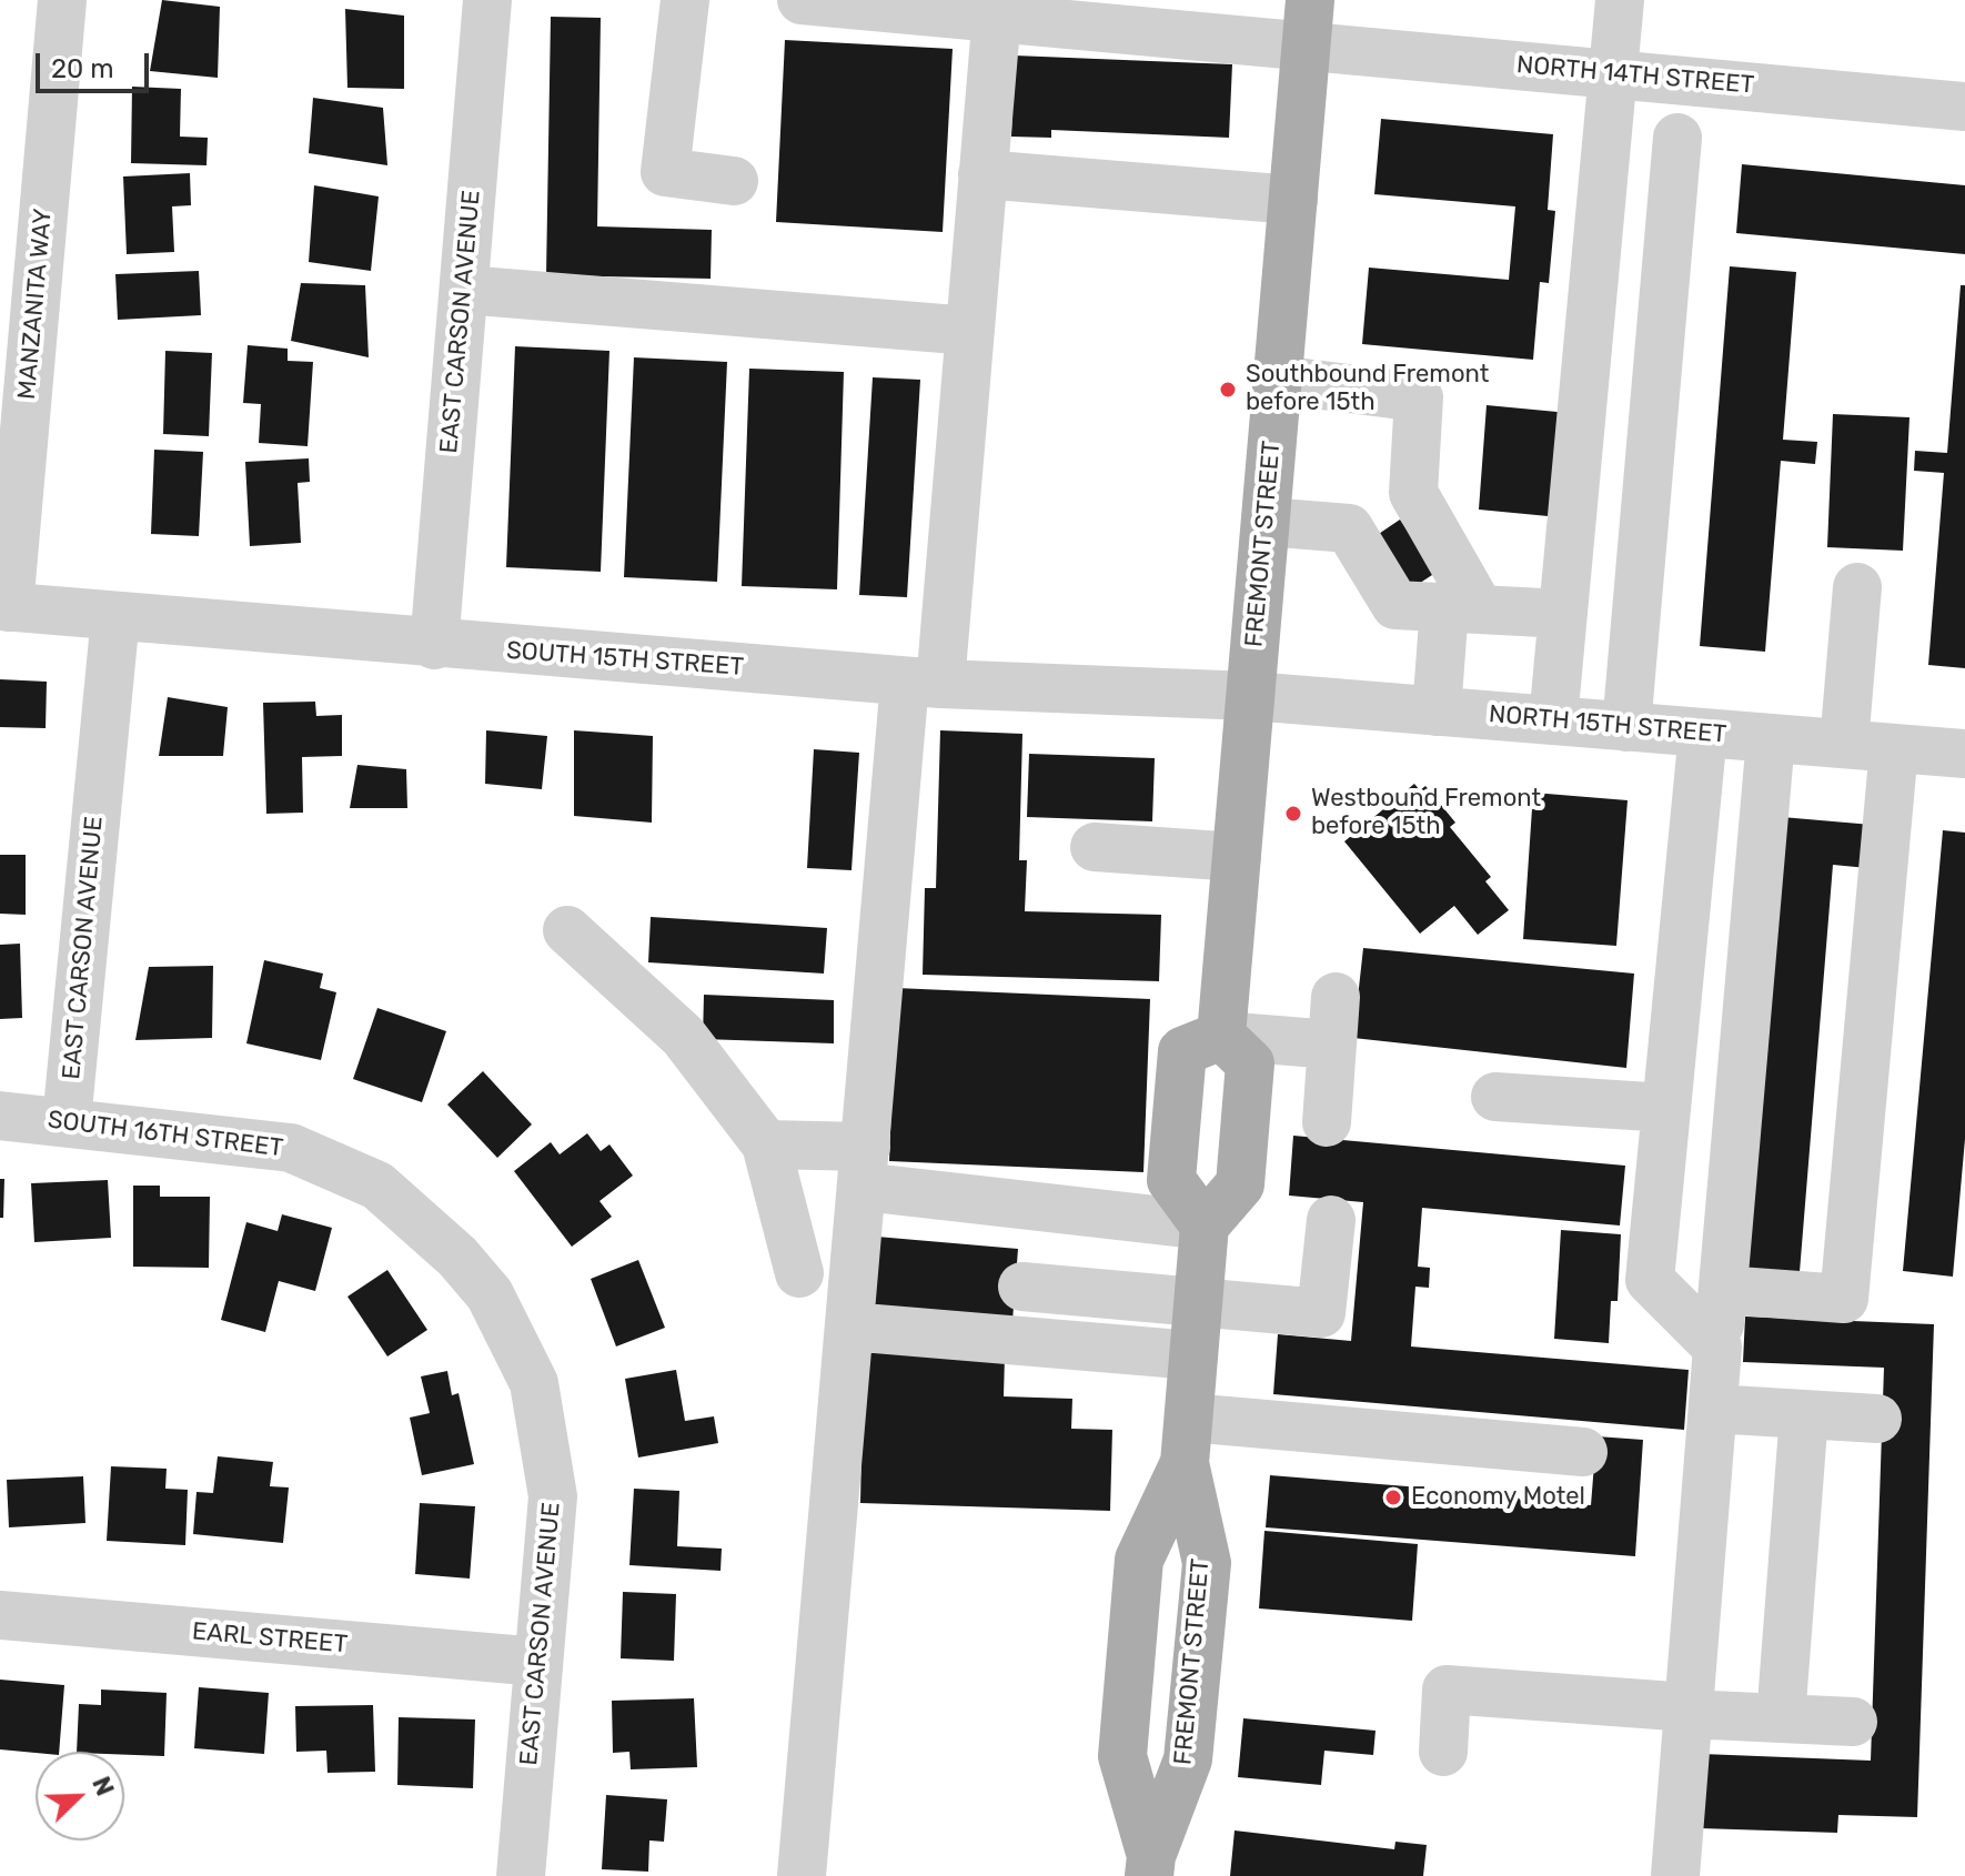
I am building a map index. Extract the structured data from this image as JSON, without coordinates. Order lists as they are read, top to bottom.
{
  "streets": {
    "main road": ["FREMONT STREET"],
    "street": [
      "NORTH 14TH STREET",
      "MANZANITA WAY",
      "EAST CARSON AVENUE",
      "SOUTH 15TH STREET",
      "NORTH 15TH STREET",
      "SOUTH 16TH STREET",
      "EARL STREET"
    ]
  },
  "crossings": [
    ["NORTH 14TH STREET", "FREMONT STREET"],
    ["MANZANITA WAY", "SOUTH 15TH STREET"],
    ["EAST CARSON AVENUE", "SOUTH 15TH STREET"],
    ["EAST CARSON AVENUE", "SOUTH 16TH STREET"],
    ["EAST CARSON AVENUE", "EARL STREET"],
    ["FREMONT STREET", "SOUTH 15TH STREET"],
    ["FREMONT STREET", "NORTH 15TH STREET"],
    ["SOUTH 15TH STREET", "NORTH 15TH STREET"]
  ],
  "places": ["Southbound Fremont before 15th", "Westbound Fremont before 15th", "Economy Motel"],
  "scale_bar": "20 m",
  "north": "top right"
}
